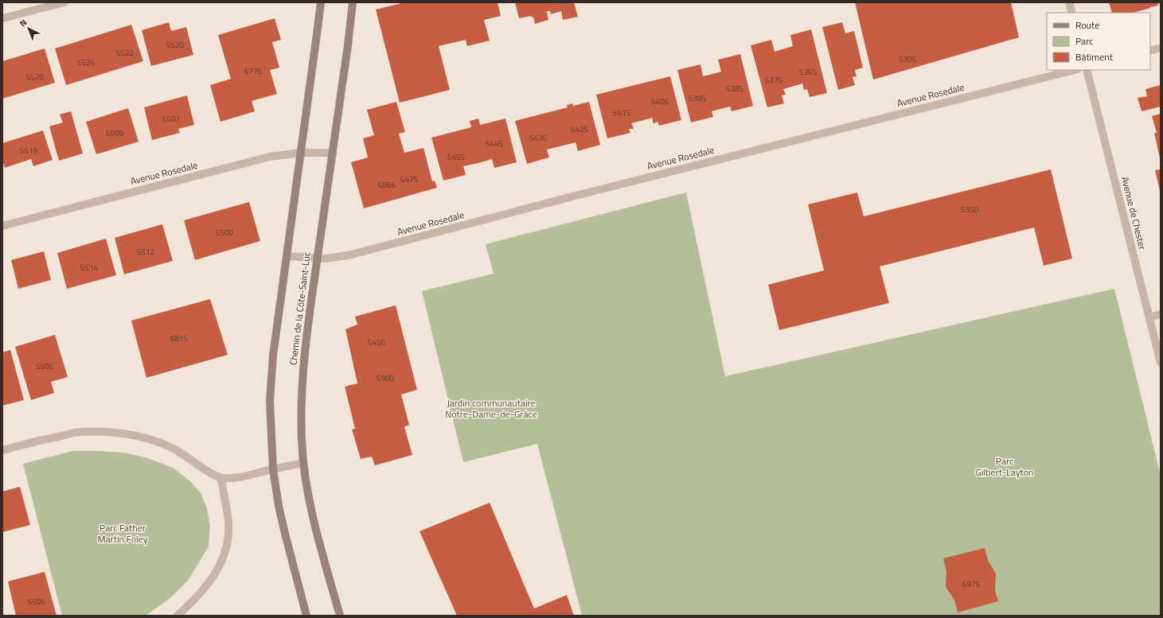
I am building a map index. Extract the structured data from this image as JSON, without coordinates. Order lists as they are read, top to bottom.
{
  "streets": {
    "main road": ["Chemin de la Côte-Saint-Luc"],
    "street": ["Avenue Rosedale", "Avenue de Chester"]
  },
  "crossings": [
    ["Avenue Rosedale", "Chemin de la Côte-Saint-Luc"]
  ],
  "parks": ["Jardin communautaire Notre-Dame-de-Grâce", "Parc Gilbert-Layton", "Parc Father Martin Foley"],
  "house_numbers": [
    "5520",
    "5522",
    "5305",
    "5524",
    "6775",
    "5365",
    "5528",
    "5375",
    "5385",
    "5395",
    "5405",
    "5415",
    "5507",
    "5425",
    "5509",
    "5435",
    "5445",
    "5519",
    "5455",
    "5475",
    "6866",
    "5350",
    "5500",
    "5512",
    "5514",
    "6815",
    "5450",
    "5505",
    "6900",
    "6975",
    "5505"
  ],
  "legend": ["Route", "Parc", "Bâtiment"],
  "north": "top left"
}
